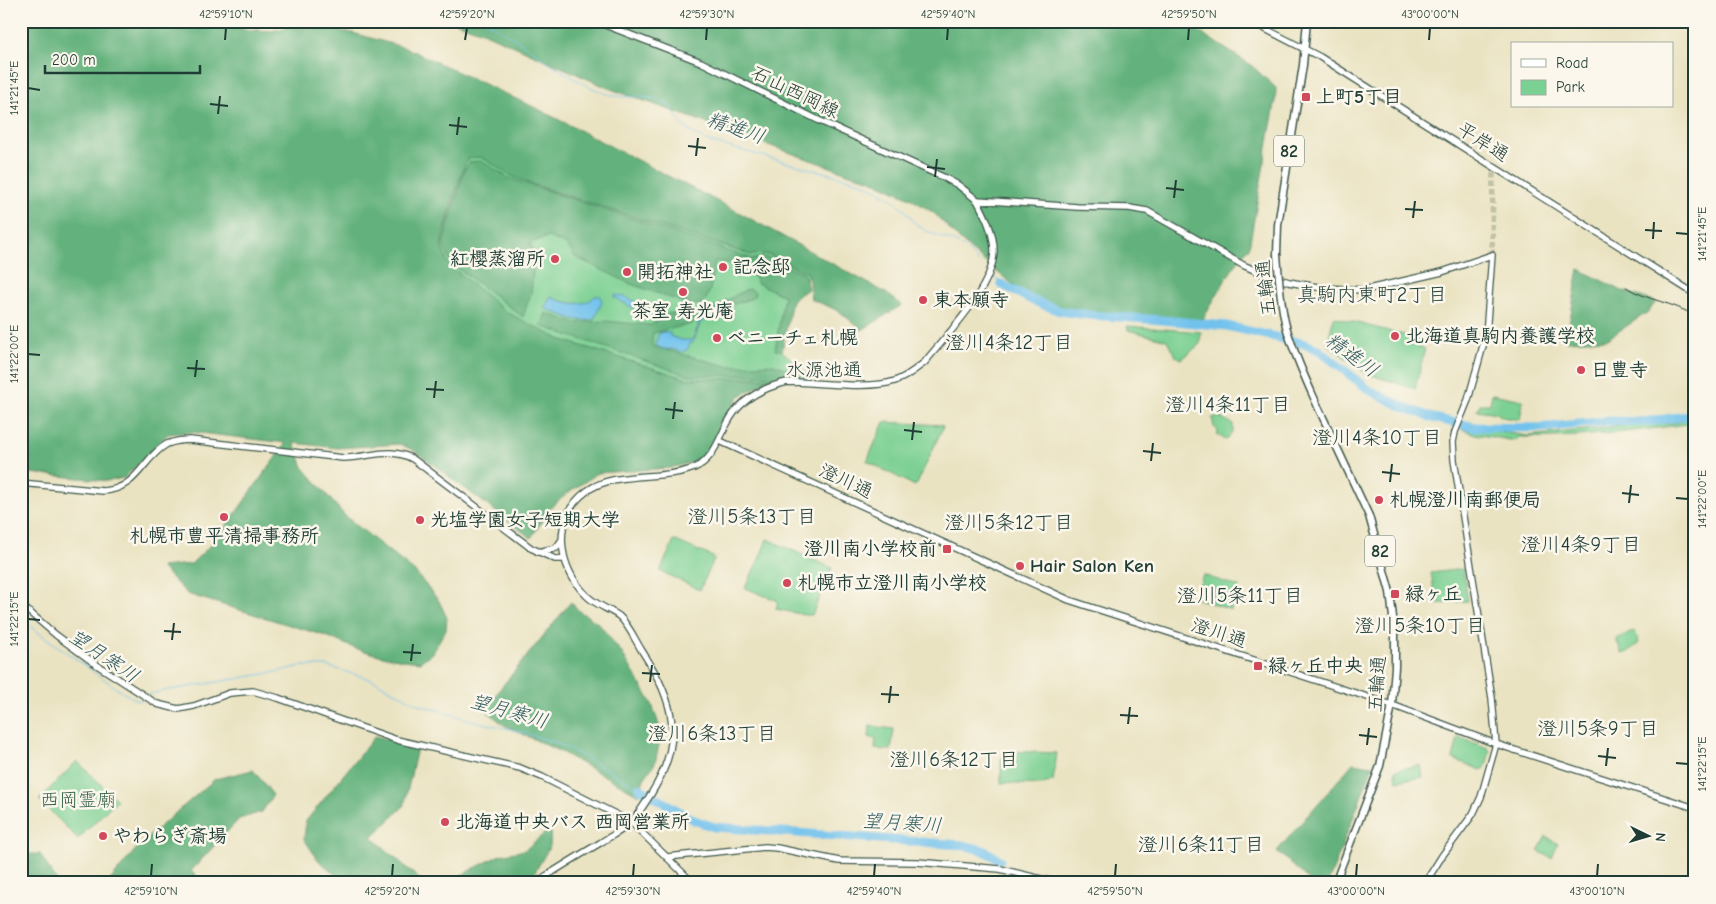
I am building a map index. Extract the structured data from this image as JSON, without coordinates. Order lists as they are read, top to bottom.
{
  "streets": {
    "main road": ["82", "五輪通"],
    "street": [
      "石山西岡線",
      "平岸通",
      "水源池通",
      "澄川通"
    ]
  },
  "crossings": [
    ["石山西岡線", "水源池通"],
    ["平岸通", "五輪通"],
    ["五輪通", "澄川通"],
    ["水源池通", "澄川通"]
  ],
  "districts": [
    "真駒内東町2丁目",
    "澄川4条12丁目",
    "澄川4条11丁目",
    "澄川4条10丁目",
    "澄川5条13丁目",
    "澄川5条12丁目",
    "澄川4条9丁目",
    "澄川5条11丁目",
    "澄川5条10丁目",
    "澄川5条9丁目",
    "澄川6条13丁目",
    "澄川6条12丁目",
    "澄川6条11丁目"
  ],
  "water": ["精進川", "望月寒川"],
  "parks": ["西岡霊廟"],
  "places": {
    "transit": [
      "上町5丁目",
      "澄川南小学校前",
      "緑ヶ丘",
      "緑ヶ丘中央"
    ],
    "other": [
      "紅櫻蒸溜所",
      "記念邸",
      "開拓神社",
      "茶室 寿光庵",
      "東本願寺",
      "北海道真駒内養護学校",
      "べニーチェ札幌",
      "日豊寺",
      "札幌澄川南郵便局",
      "札幌市豊平清掃事務所",
      "光塩学園女子短期大学",
      "Hair Salon Ken",
      "札幌市立澄川南小学校",
      "北海道中央バス 西岡営業所",
      "やわらぎ斎場"
    ]
  },
  "legend": ["Road", "Park"],
  "scale_bar": "200 m",
  "north": "right",
  "coordinates": [
    "42°59'10\"N",
    "42°59'20\"N",
    "42°59'30\"N",
    "42°59'40\"N",
    "42°59'50\"N",
    "43°00'00\"N",
    "141°21'45\"E",
    "141°22'00\"E",
    "141°22'15\"E",
    "43°00'10\"N"
  ]
}
